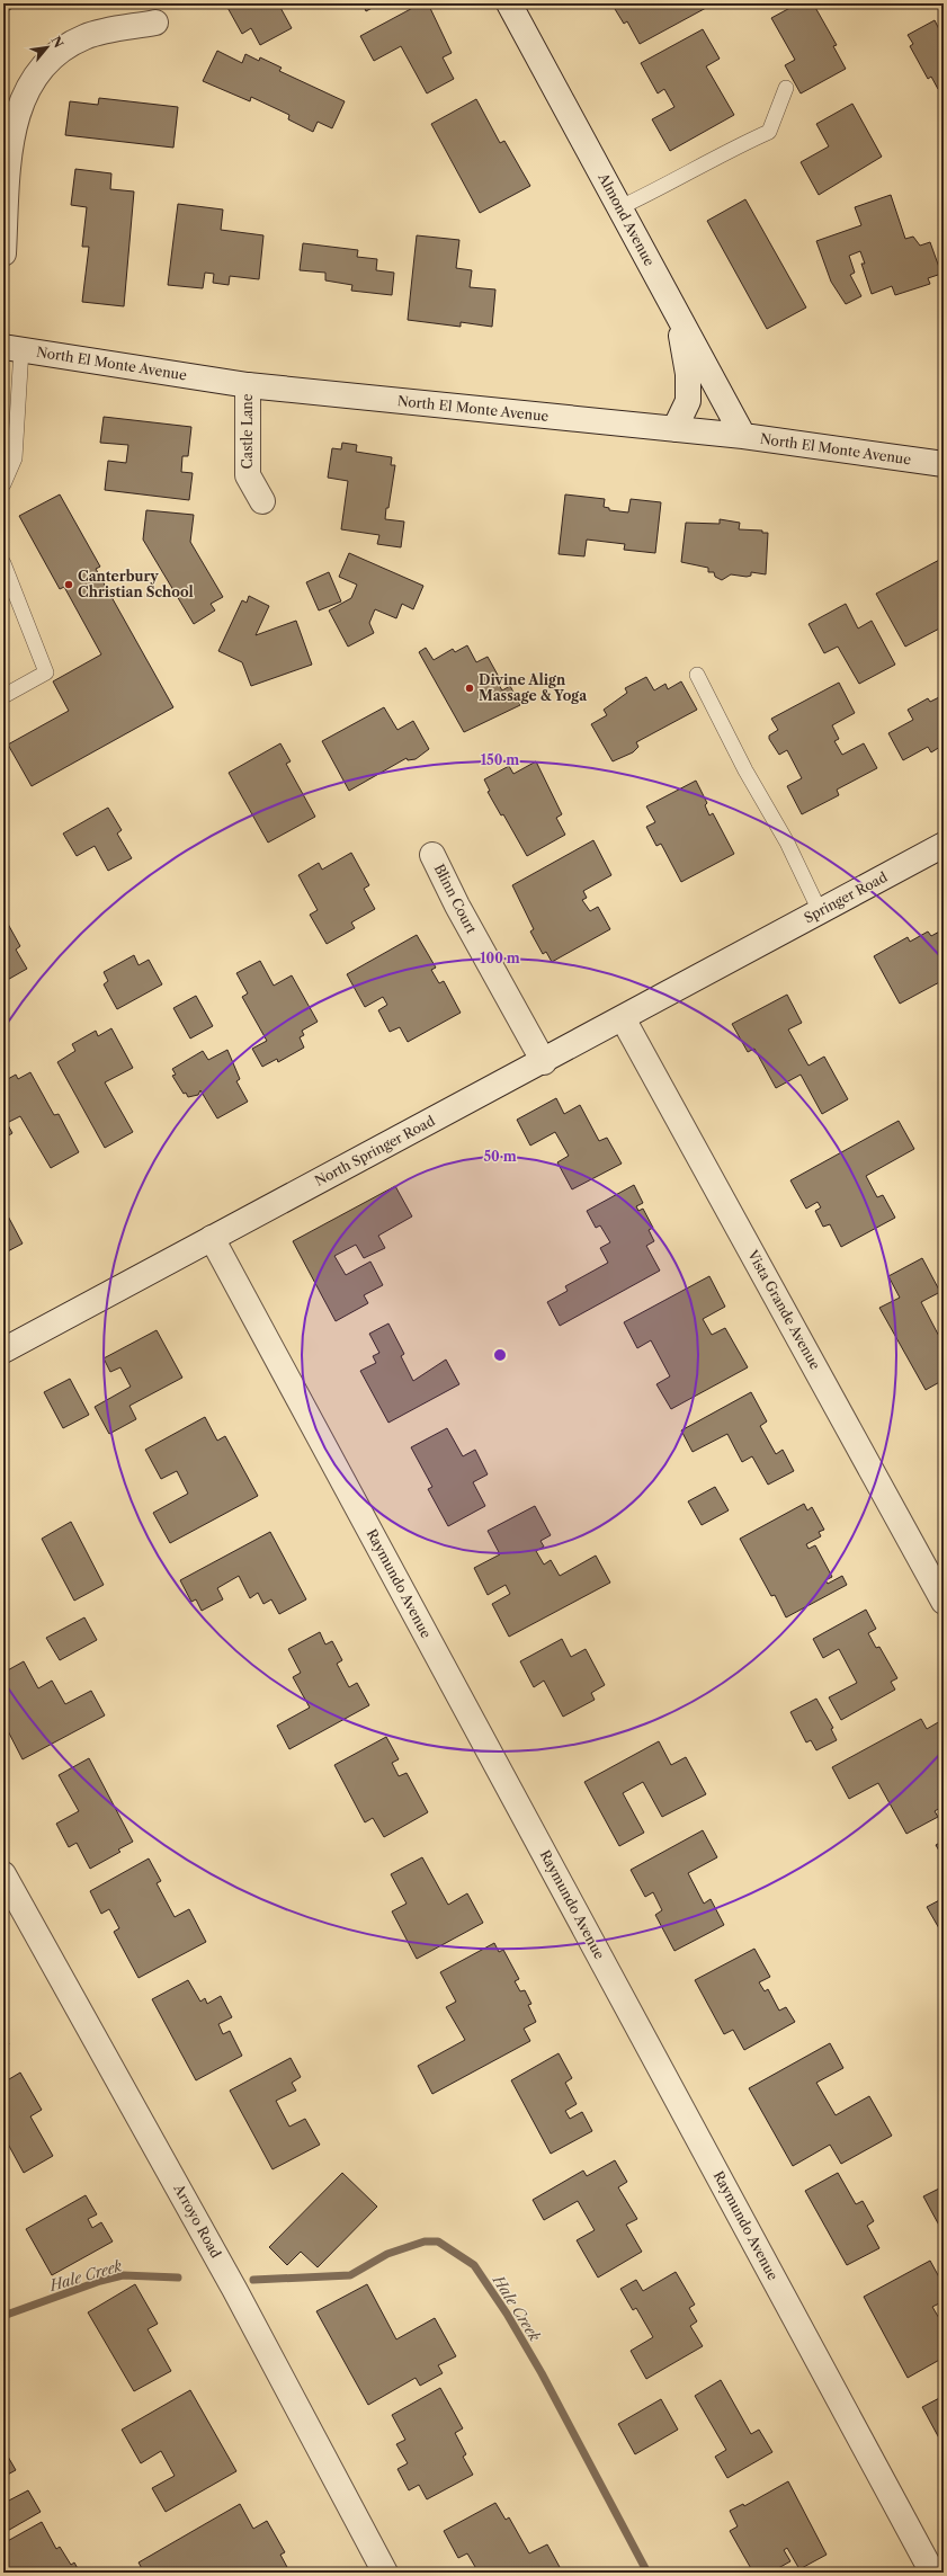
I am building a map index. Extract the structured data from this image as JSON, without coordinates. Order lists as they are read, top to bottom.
{
  "streets": {
    "street": [
      "Almond Avenue",
      "North El Monte Avenue",
      "Castle Lane",
      "Springer Road",
      "Blinn Court",
      "North Springer Road",
      "Vista Grande Avenue",
      "Raymundo Avenue",
      "Arroyo Road"
    ]
  },
  "crossings": [
    ["Almond Avenue", "North El Monte Avenue"],
    ["North El Monte Avenue", "Castle Lane"],
    ["Springer Road", "North Springer Road"],
    ["Blinn Court", "North Springer Road"],
    ["North Springer Road", "Vista Grande Avenue"],
    ["North Springer Road", "Raymundo Avenue"]
  ],
  "water": ["Hale Creek"],
  "places": ["Canterbury Christian School", "Divine Align Massage & Yoga"],
  "north": "top right",
  "rings": ["150 m", "100 m", "50 m"]
}
